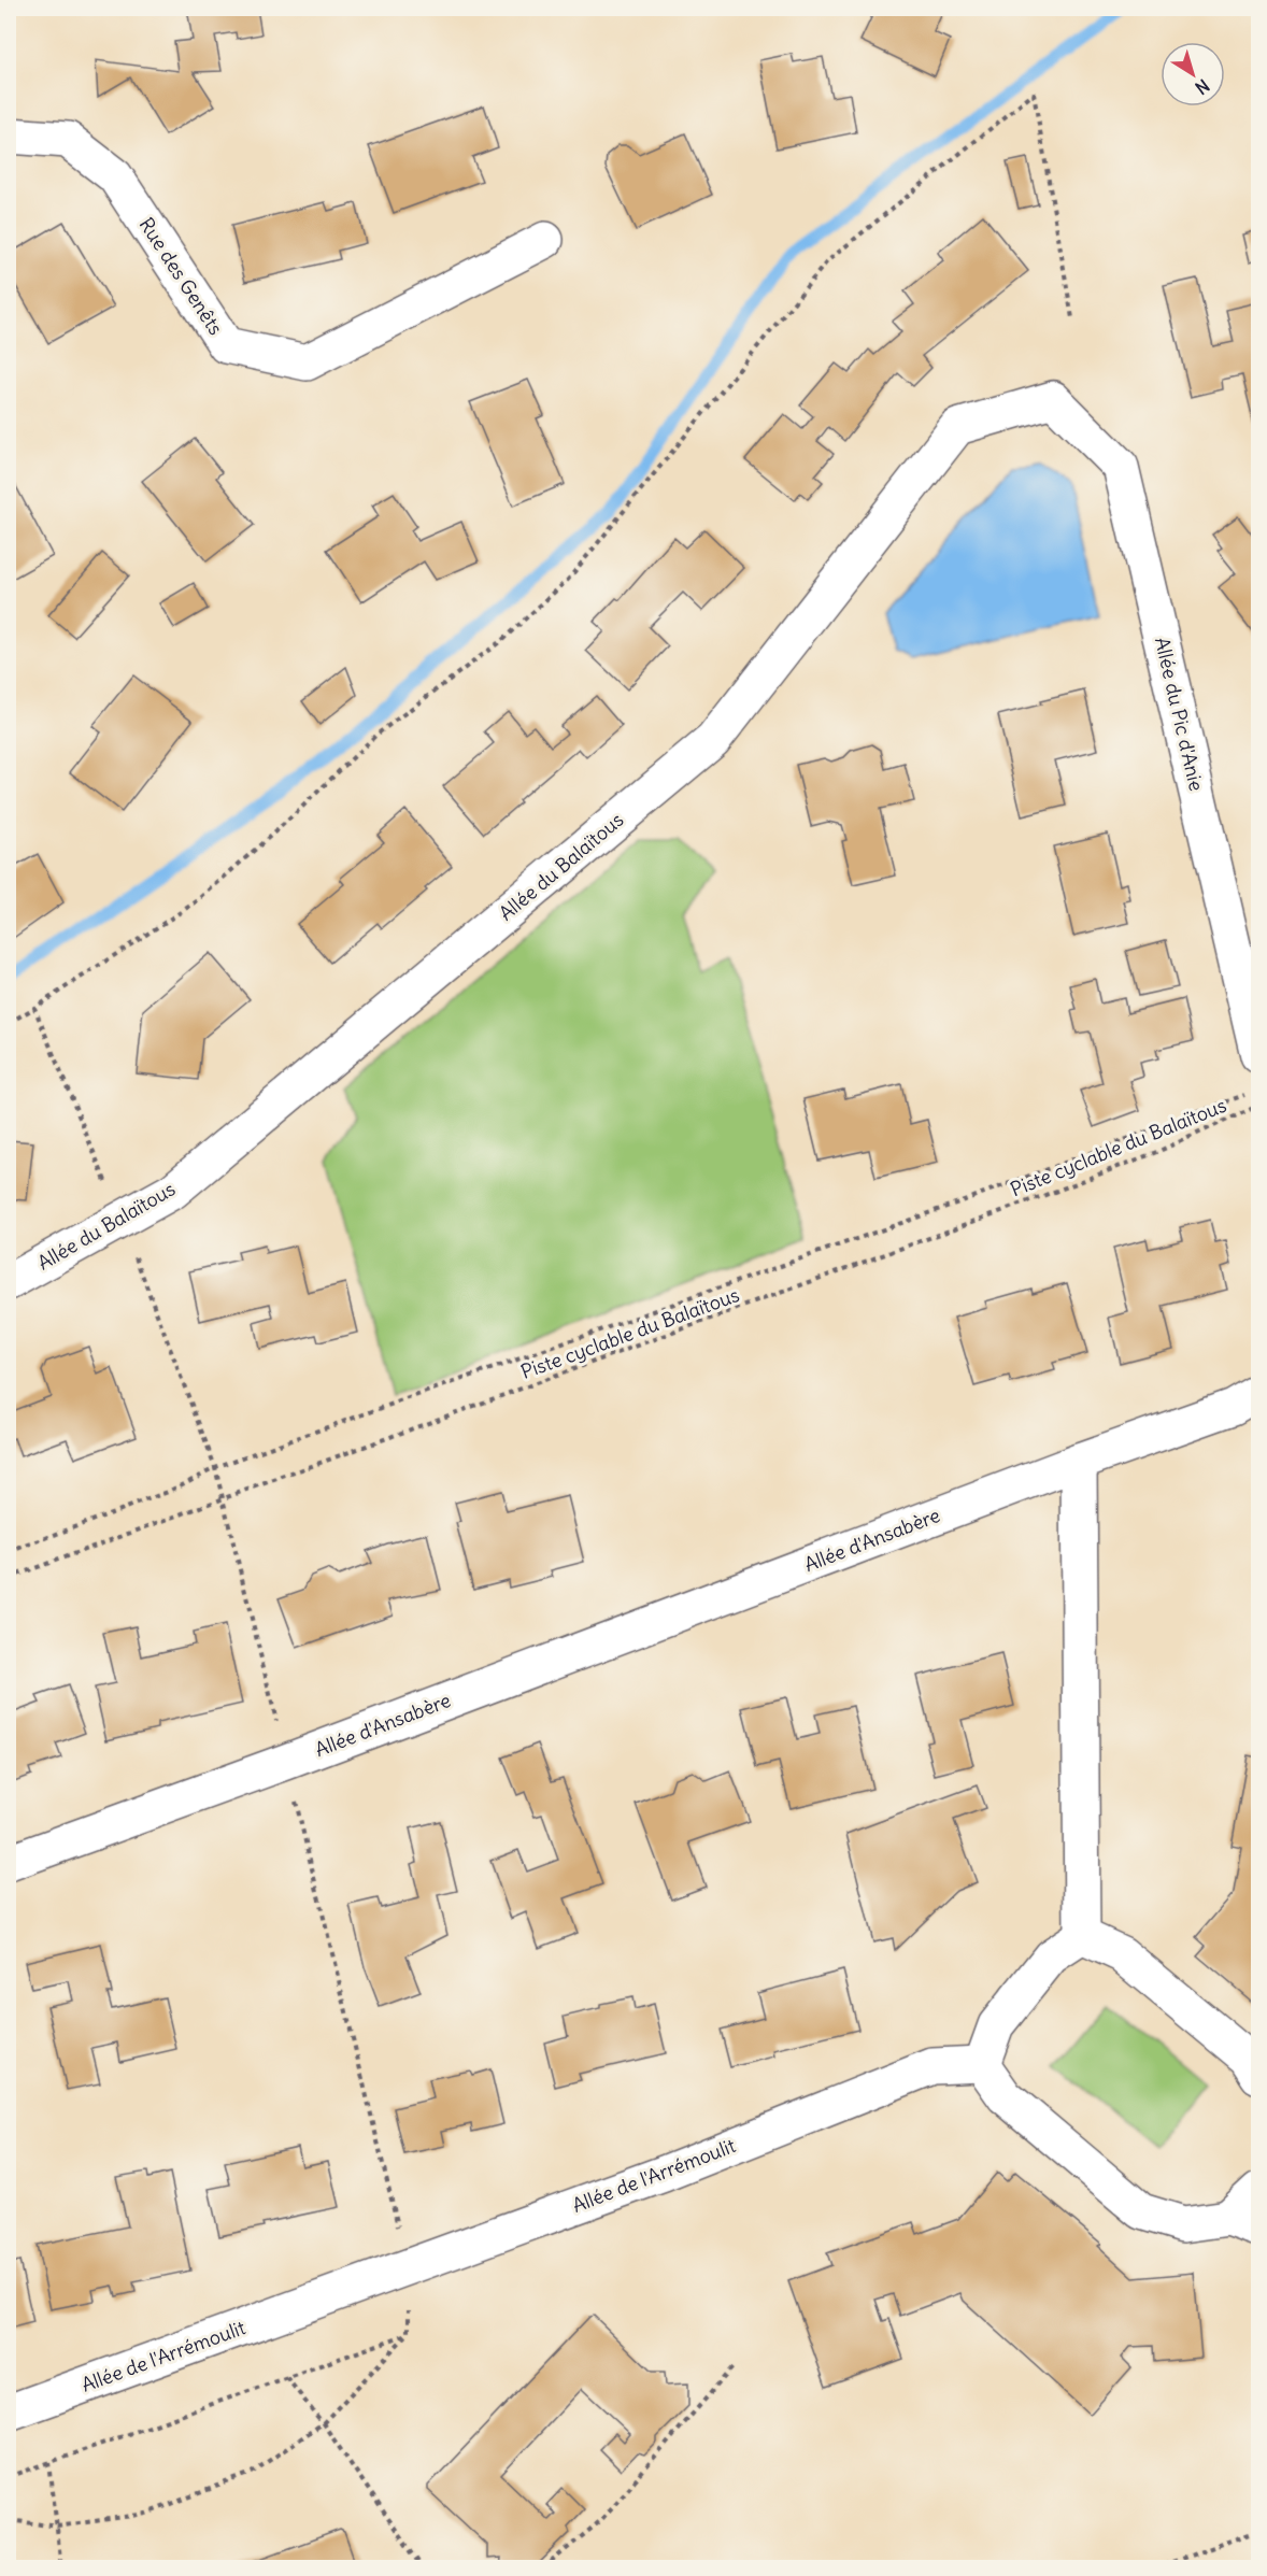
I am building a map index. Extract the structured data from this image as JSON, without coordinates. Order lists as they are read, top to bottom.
{
  "streets": {
    "street": [
      "Rue des Genêts",
      "Allée du Pic d'Anie",
      "Allée du Balaïtous",
      "Allée d'Ansabère",
      "Allée de l'Arrémoulit"
    ],
    "path": ["Piste cyclable du Balaïtous"]
  },
  "crossings": [
    ["Allée du Pic d'Anie", "Allée du Balaïtous"]
  ],
  "north": "bottom right"
}
